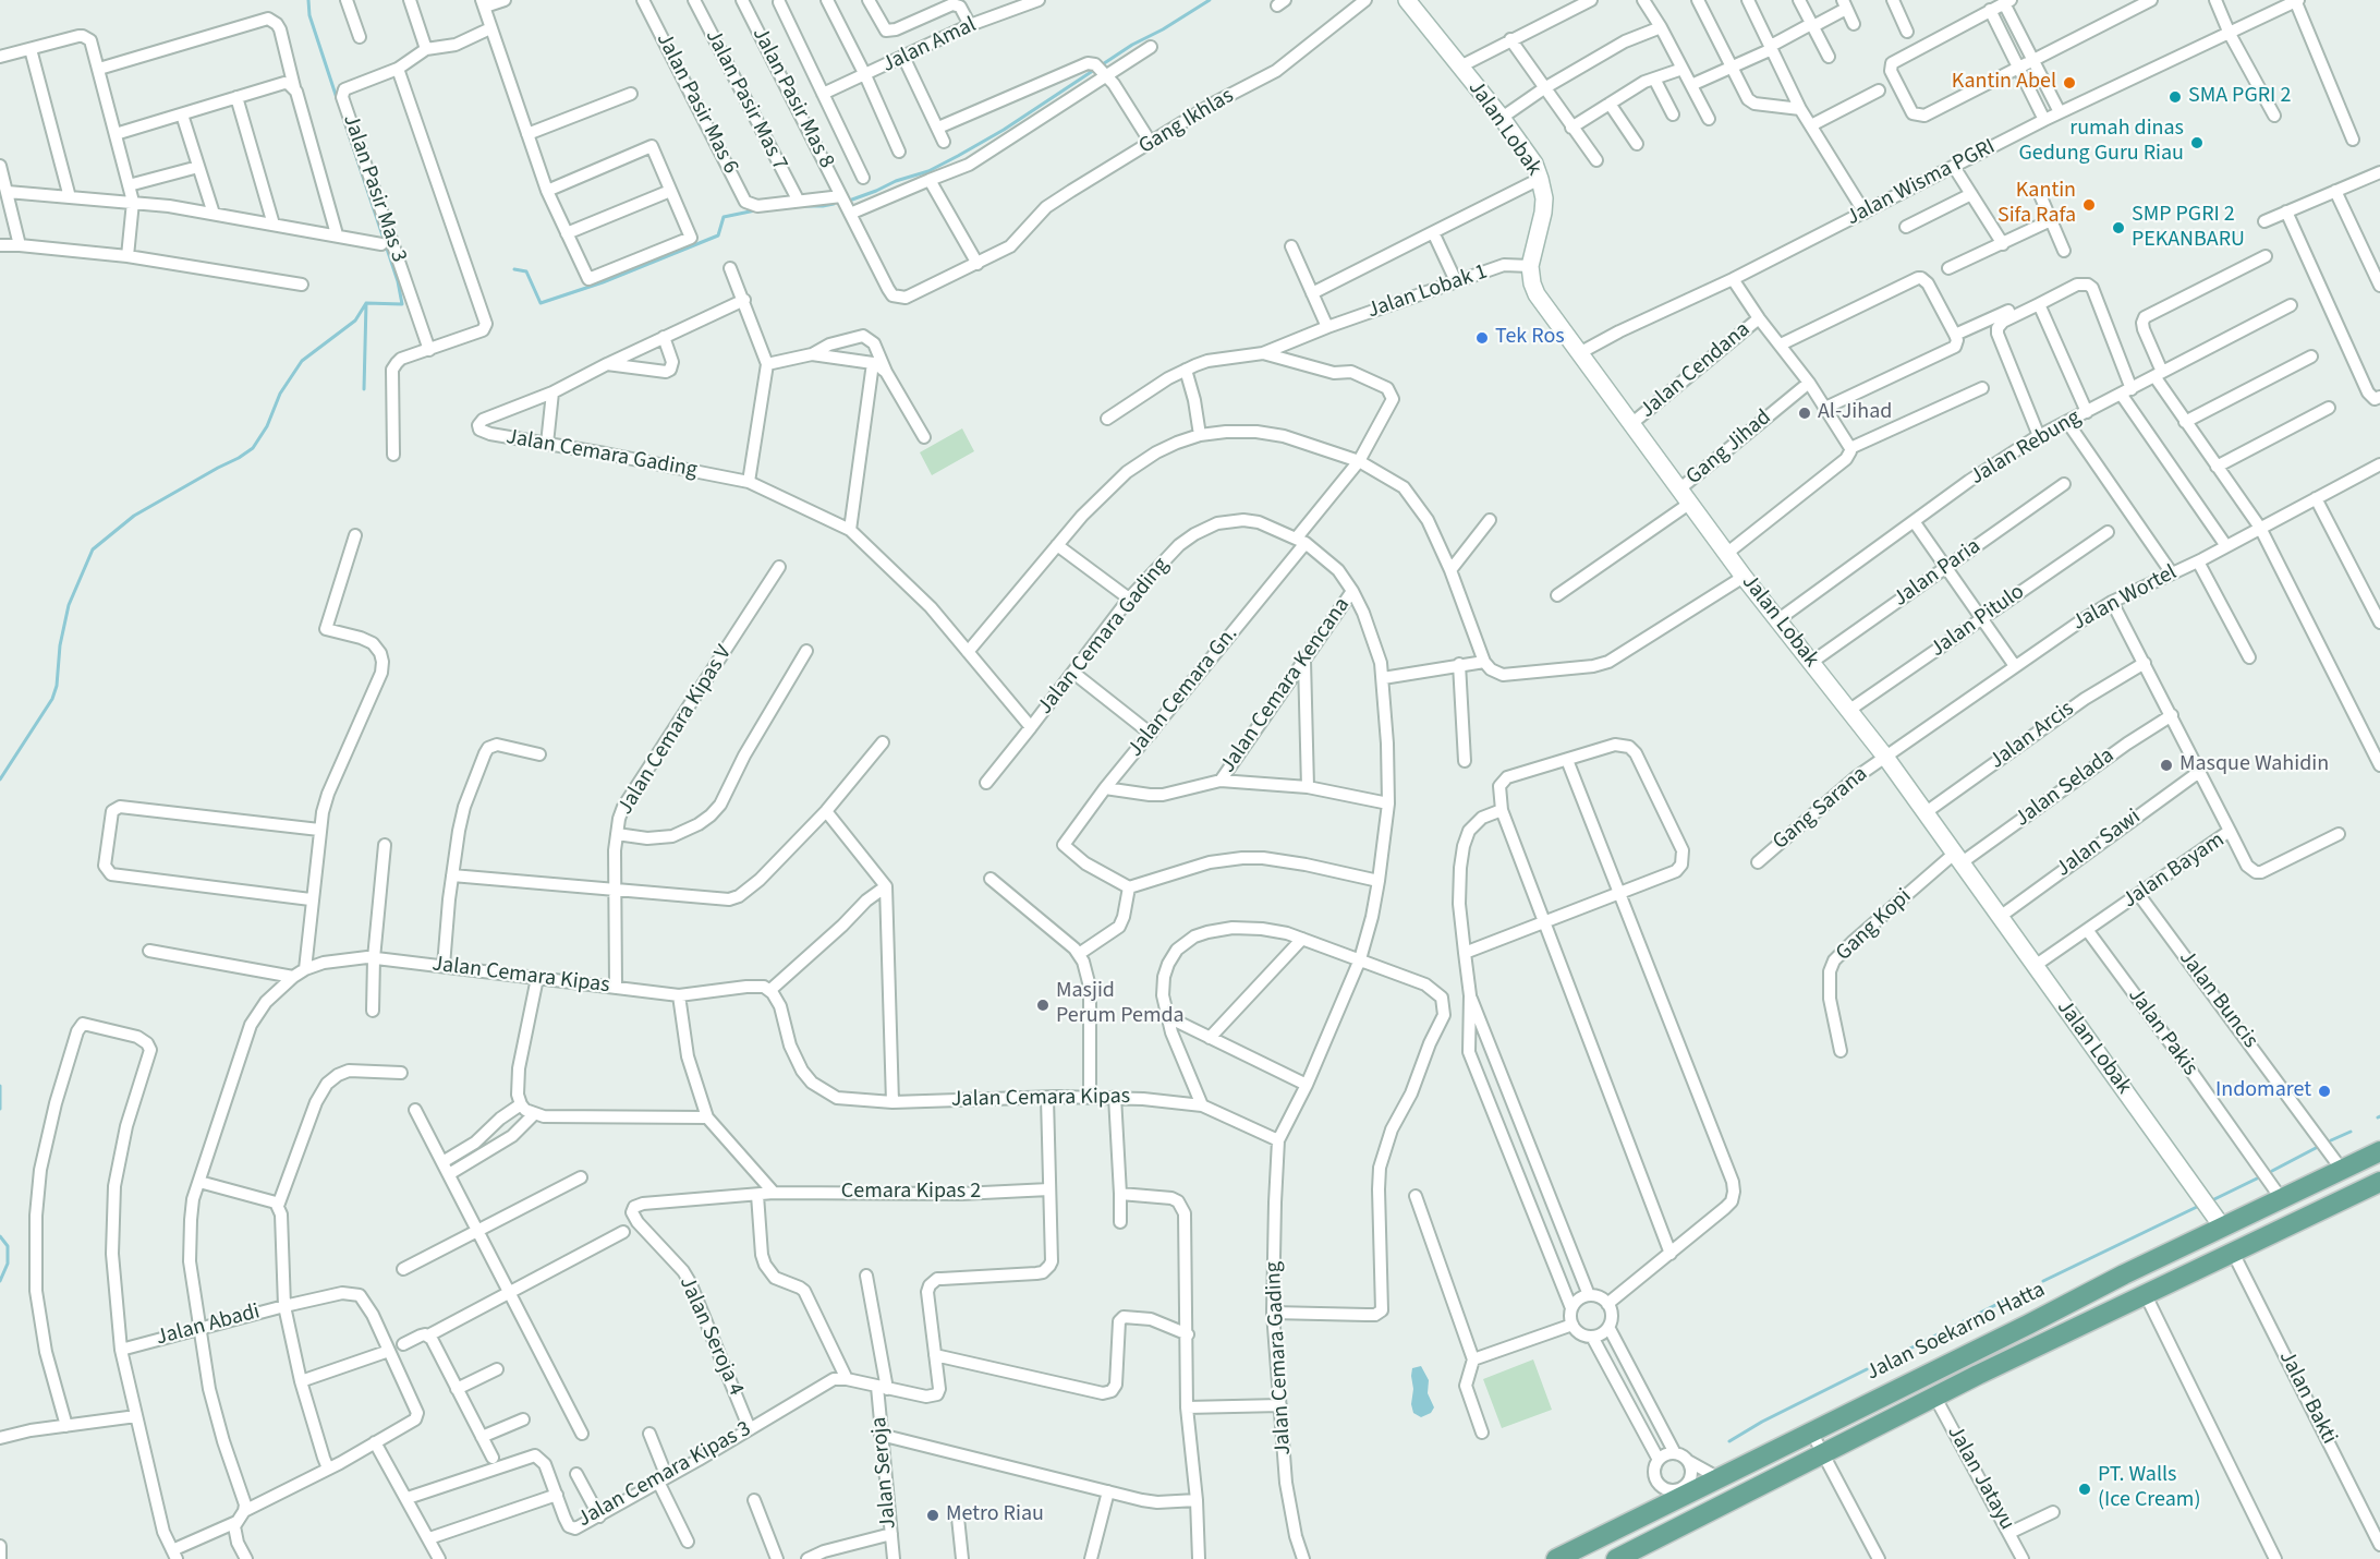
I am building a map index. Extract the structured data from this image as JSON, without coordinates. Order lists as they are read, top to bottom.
{
  "streets": {
    "main road": ["Jalan Lobak", "Jalan Soekarno Hatta"],
    "street": [
      "Jalan Amal",
      "Jalan Pasir Mas 8",
      "Jalan Pasir Mas 7",
      "Jalan Pasir Mas 6",
      "Gang Ikhlas",
      "Jalan Wisma PGRI",
      "Jalan Pasir Mas 3",
      "Jalan Lobak 1",
      "Jalan Cendana",
      "Gang Jihad",
      "Jalan Rebung",
      "Jalan Cemara Gading",
      "Jalan Paria",
      "Jalan Wortel",
      "Jalan Pitulo",
      "Jalan Cemara Kencana",
      "Jalan Cemara Gn.",
      "Jalan Cemara Kipas V",
      "Jalan Arcis",
      "Jalan Selada",
      "Gang Sarana",
      "Jalan Sawi",
      "Jalan Bayam",
      "Gang Kopi",
      "Jalan Cemara Kipas",
      "Jalan Buncis",
      "Jalan Pakis",
      "Cemara Kipas 2",
      "Jalan Abadi",
      "Jalan Seroja 4",
      "Jalan Bakti",
      "Jalan Seroja",
      "Jalan Cemara Kipas 3",
      "Jalan Jatayu"
    ]
  },
  "crossings": [
    ["Jalan Pasir Mas 8", "Gang Ikhlas"],
    ["Jalan Pasir Mas 7", "Jalan Pasir Mas 6"],
    ["Jalan Lobak", "Jalan Wisma PGRI"],
    ["Jalan Lobak", "Jalan Lobak 1"],
    ["Jalan Lobak", "Jalan Cendana"],
    ["Jalan Lobak", "Gang Jihad"],
    ["Jalan Lobak", "Jalan Rebung"],
    ["Jalan Lobak", "Jalan Paria"],
    ["Jalan Lobak", "Jalan Wortel"],
    ["Jalan Lobak", "Jalan Pitulo"],
    ["Jalan Lobak", "Jalan Arcis"],
    ["Jalan Lobak", "Jalan Selada"],
    ["Jalan Lobak", "Gang Sarana"],
    ["Jalan Lobak", "Jalan Sawi"],
    ["Jalan Lobak", "Jalan Bayam"],
    ["Jalan Lobak", "Gang Kopi"],
    ["Jalan Lobak", "Jalan Soekarno Hatta"],
    ["Jalan Lobak 1", "Jalan Cemara Gn."],
    ["Jalan Cemara Gading", "Jalan Cemara Kencana"],
    ["Jalan Cemara Gading", "Jalan Cemara Gn."],
    ["Jalan Cemara Gading", "Jalan Cemara Kipas"],
    ["Jalan Wortel", "Gang Sarana"],
    ["Jalan Cemara Kipas V", "Jalan Cemara Kipas"],
    ["Jalan Selada", "Gang Kopi"],
    ["Jalan Bayam", "Jalan Buncis"],
    ["Jalan Bayam", "Jalan Pakis"],
    ["Jalan Cemara Kipas", "Jalan Abadi"],
    ["Jalan Buncis", "Jalan Soekarno Hatta"],
    ["Jalan Pakis", "Jalan Soekarno Hatta"],
    ["Cemara Kipas 2", "Jalan Seroja 4"],
    ["Jalan Seroja 4", "Jalan Cemara Kipas 3"]
  ],
  "places": [
    "Kantin Abel",
    "SMA PGRI 2",
    "rumah dinas Gedung Guru Riau",
    "Kantin Sifa Rafa",
    "SMP PGRI 2 PEKANBARU",
    "Tek Ros",
    "Al-Jihad",
    "Masque Wahidin",
    "Masjid Perum Pemda",
    "Indomaret",
    "PT. Walls (Ice Cream)",
    "Metro Riau"
  ]
}
